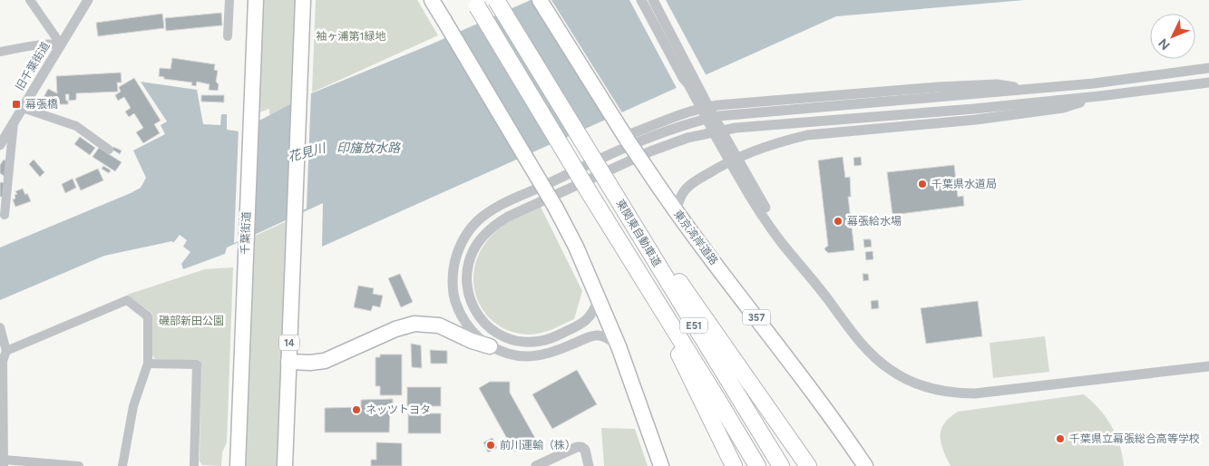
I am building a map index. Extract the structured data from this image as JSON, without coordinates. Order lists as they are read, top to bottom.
{
  "streets": {
    "highway": [
      "千葉街道",
      "東関東自動車道",
      "東京湾岸道路",
      "357",
      "E51",
      "14"
    ],
    "street": ["旧千葉街道"]
  },
  "water": ["印旛放水路", "花見川"],
  "parks": ["袖ヶ浦第1緑地", "磯部新田公園"],
  "places": {
    "transit": ["幕張橋"],
    "other": [
      "千葉県水道局",
      "幕張給水場",
      "ネッツトヨタ",
      "千葉県立幕張総合高等学校",
      "前川運輸（株）"
    ]
  },
  "north": "bottom left"
}
